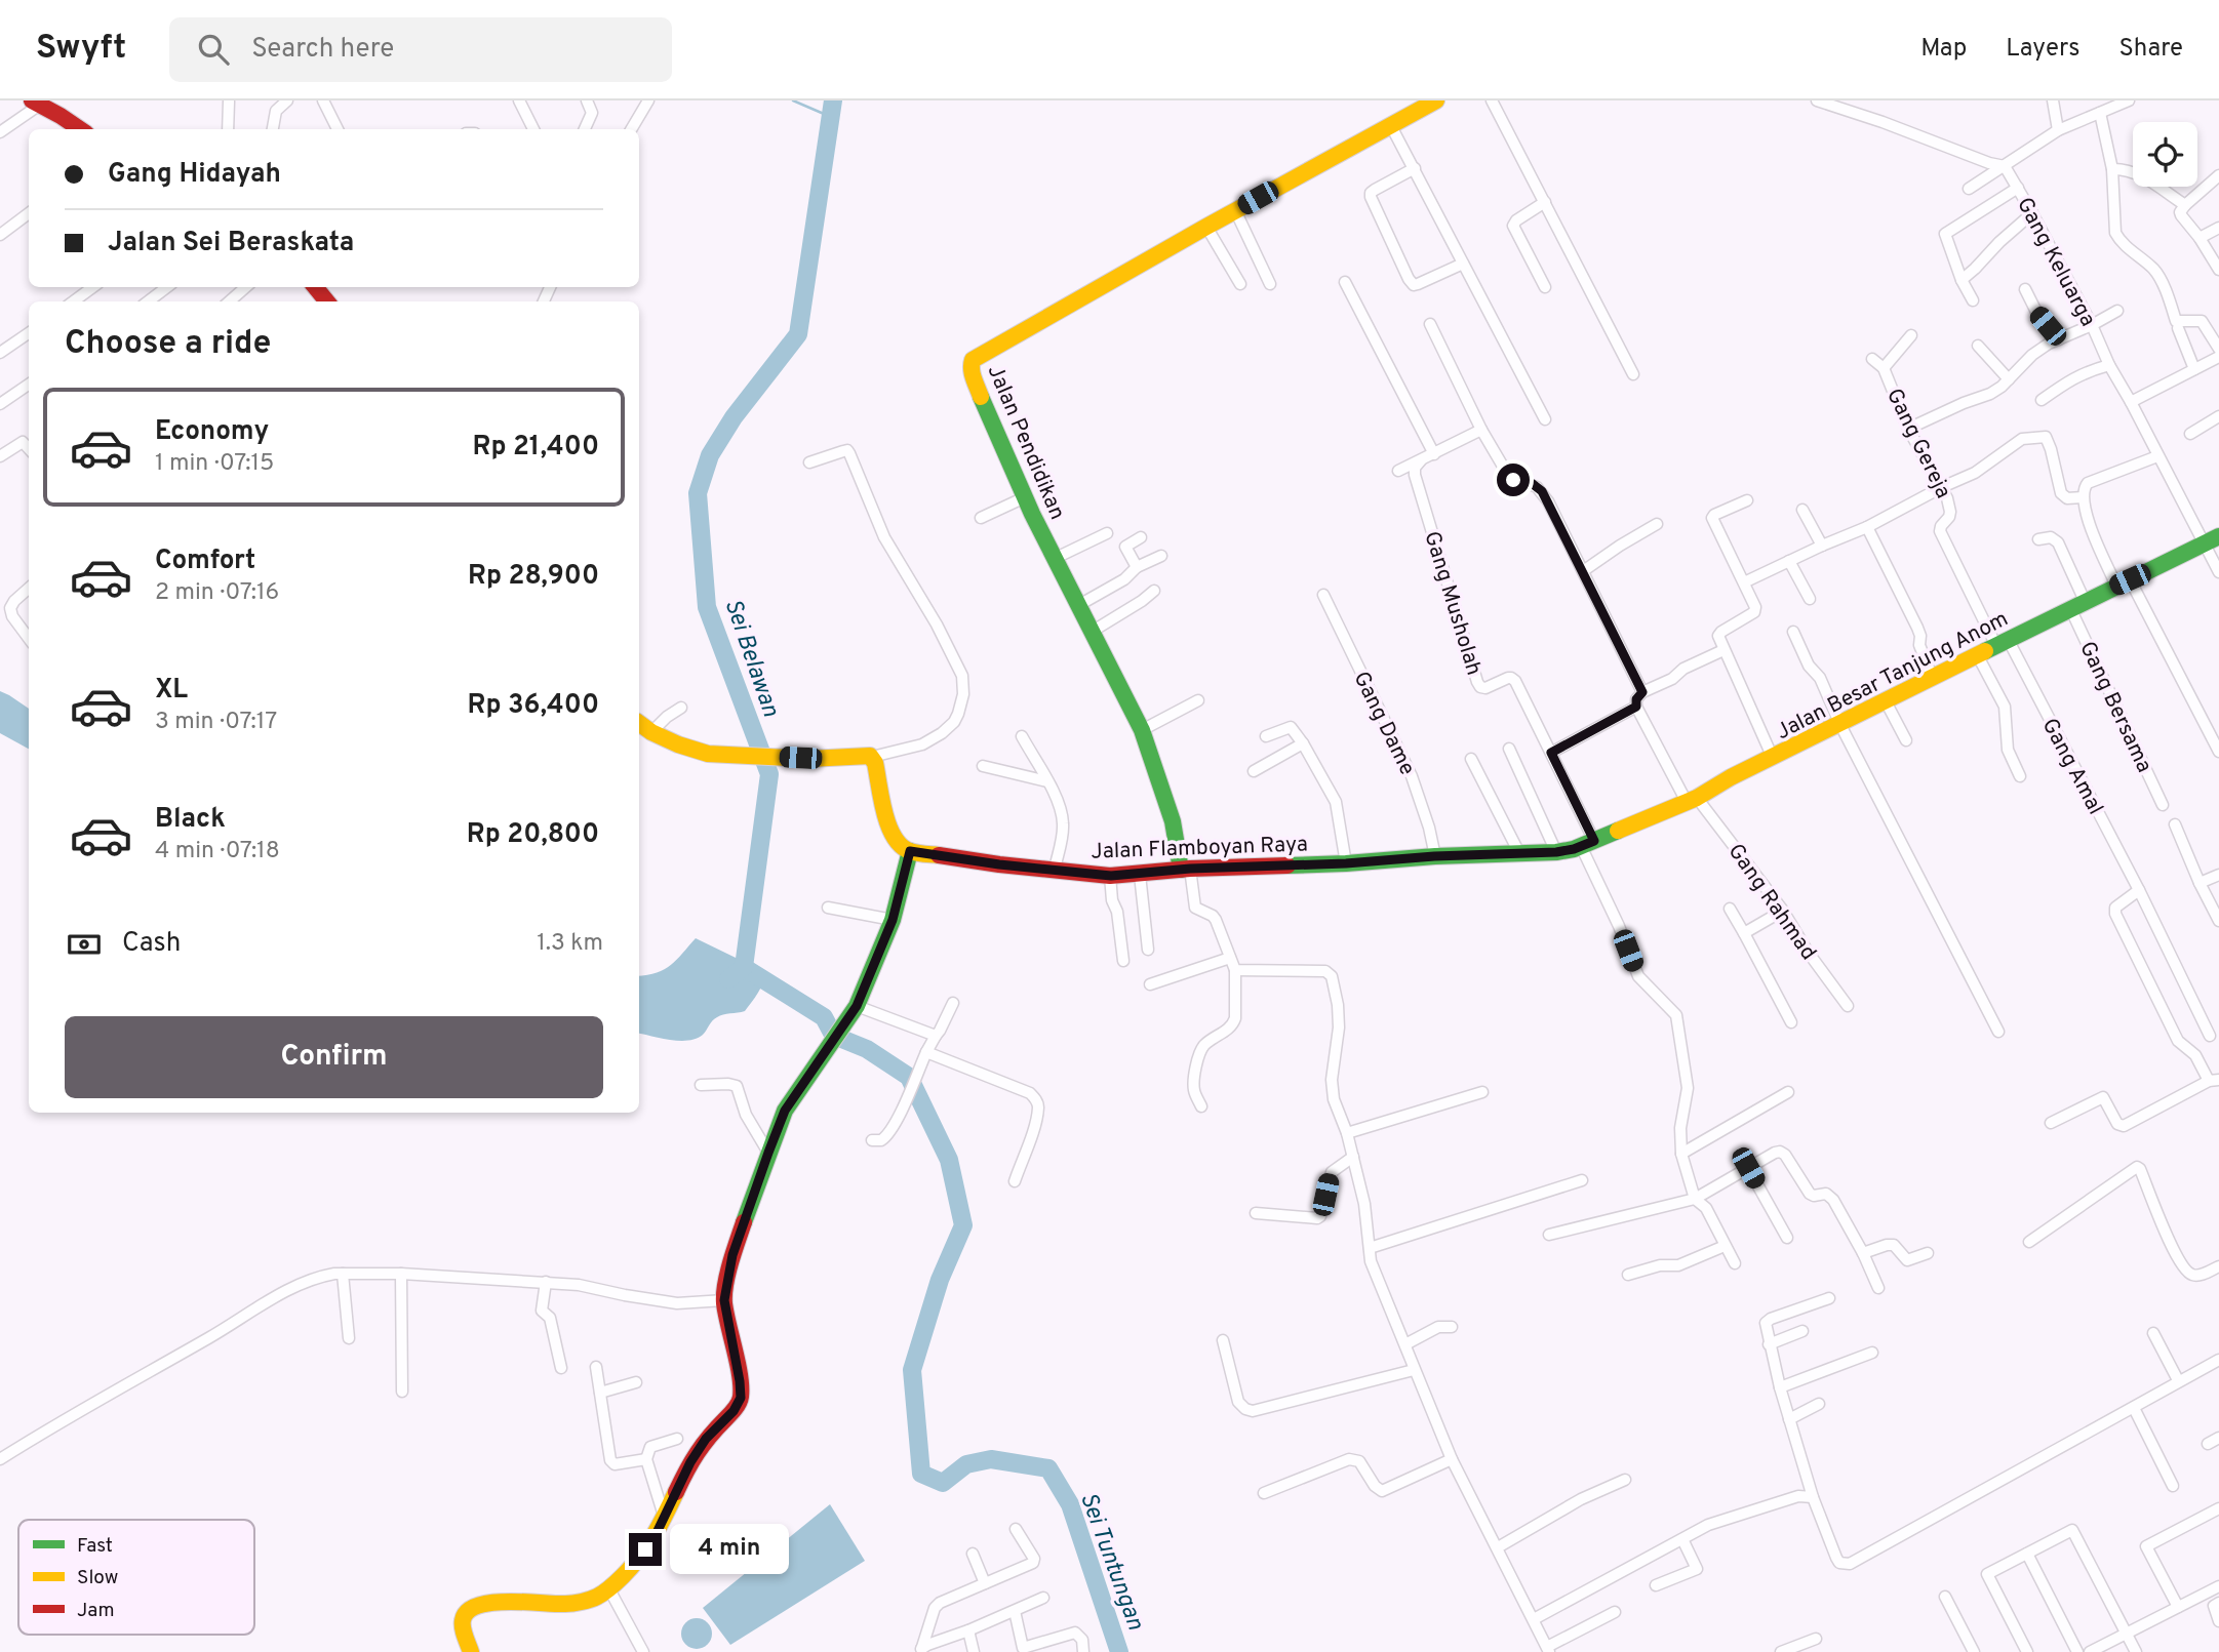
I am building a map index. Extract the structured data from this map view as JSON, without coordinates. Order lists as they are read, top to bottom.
{
  "streets": {
    "street": [
      "Gang Keluarga",
      "Jalan Pendidikan",
      "Gang Gereja",
      "Gang Musholah",
      "Jalan Besar Tanjung Anom",
      "Gang Bersama",
      "Gang Dame",
      "Gang Amal",
      "Jalan Flamboyan Raya",
      "Gang Rahmad"
    ]
  },
  "crossings": [
    ["Gang Keluarga", "Jalan Besar Tanjung Anom"],
    ["Jalan Pendidikan", "Jalan Flamboyan Raya"],
    ["Gang Gereja", "Jalan Besar Tanjung Anom"],
    ["Gang Gereja", "Gang Amal"],
    ["Gang Musholah", "Jalan Besar Tanjung Anom"],
    ["Gang Musholah", "Jalan Flamboyan Raya"],
    ["Jalan Besar Tanjung Anom", "Gang Bersama"],
    ["Jalan Besar Tanjung Anom", "Gang Amal"],
    ["Jalan Besar Tanjung Anom", "Jalan Flamboyan Raya"],
    ["Jalan Besar Tanjung Anom", "Gang Rahmad"],
    ["Gang Dame", "Jalan Flamboyan Raya"]
  ],
  "water": ["Sei Belawan", "Sei Tuntungan"],
  "legend": ["Fast", "Slow", "Jam"],
  "page": {
    "header": "Swyft",
    "search": "Search here",
    "nav": ["Map", "Layers", "Share"],
    "banner": ["Gang Hidayah", "Jalan Sei Beraskata"],
    "heading": "Choose a ride",
    "list": [
      {
        "name": "Economy",
        "note": "1 min · 07:15",
        "value": "Rp 21,400"
      },
      {
        "name": "Comfort",
        "note": "2 min · 07:16",
        "value": "Rp 28,900"
      },
      {
        "name": "XL",
        "note": "3 min · 07:17",
        "value": "Rp 36,400"
      },
      {
        "name": "Black",
        "note": "4 min · 07:18",
        "value": "Rp 20,800"
      }
    ],
    "pay": ["Cash", "1.3 km"],
    "buttons": "Confirm",
    "bubble": "4 min"
  }
}
